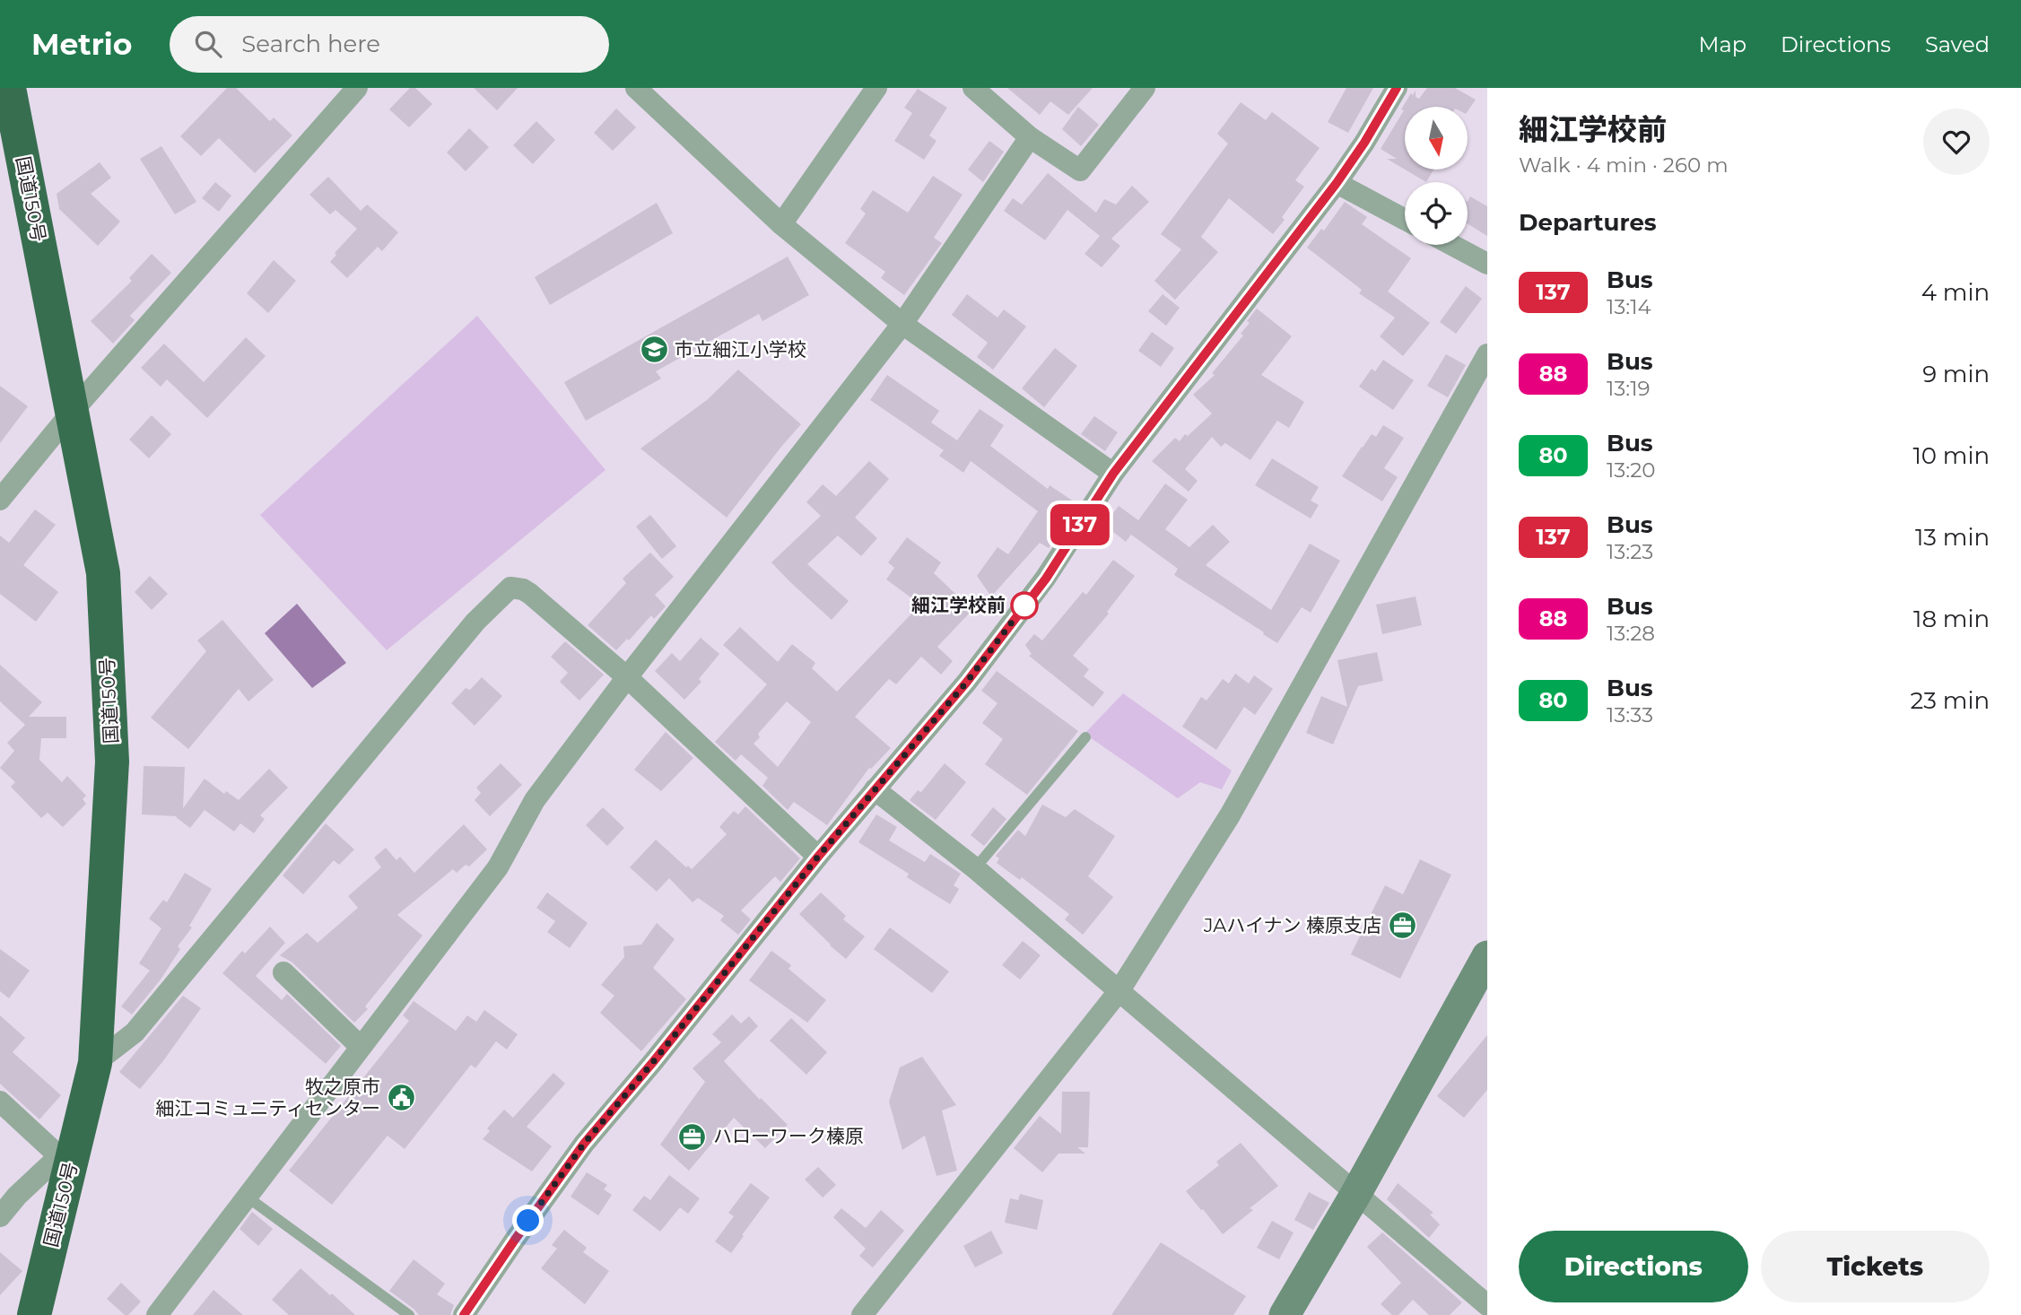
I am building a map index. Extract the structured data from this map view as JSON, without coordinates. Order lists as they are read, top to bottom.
{
  "streets": {
    "highway": ["国道150号"]
  },
  "places": {
    "school or university": ["市立細江小学校"],
    "other": ["細江学校前"],
    "office": ["JAハイナン 榛原支店", "ハローワーク榛原"],
    "public building": ["牧之原市 細江コミュニティセンター"]
  },
  "lines": ["bus line 137"],
  "north": "bottom",
  "page": {
    "header": "Metrio",
    "search": "Search here",
    "nav": ["Map", "Directions", "Saved"],
    "on_map": "137",
    "heading": [
      ["細江学校前", "Walk · 4 min · 260 m"],
      "Departures"
    ],
    "list": [
      {
        "mark": "137",
        "name": "Bus",
        "note": "13:14",
        "value": "4 min"
      },
      {
        "mark": "88",
        "name": "Bus",
        "note": "13:19",
        "value": "9 min"
      },
      {
        "mark": "80",
        "name": "Bus",
        "note": "13:20",
        "value": "10 min"
      },
      {
        "mark": "137",
        "name": "Bus",
        "note": "13:23",
        "value": "13 min"
      },
      {
        "mark": "88",
        "name": "Bus",
        "note": "13:28",
        "value": "18 min"
      },
      {
        "mark": "80",
        "name": "Bus",
        "note": "13:33",
        "value": "23 min"
      }
    ],
    "buttons": ["Directions", "Tickets"]
  }
}
